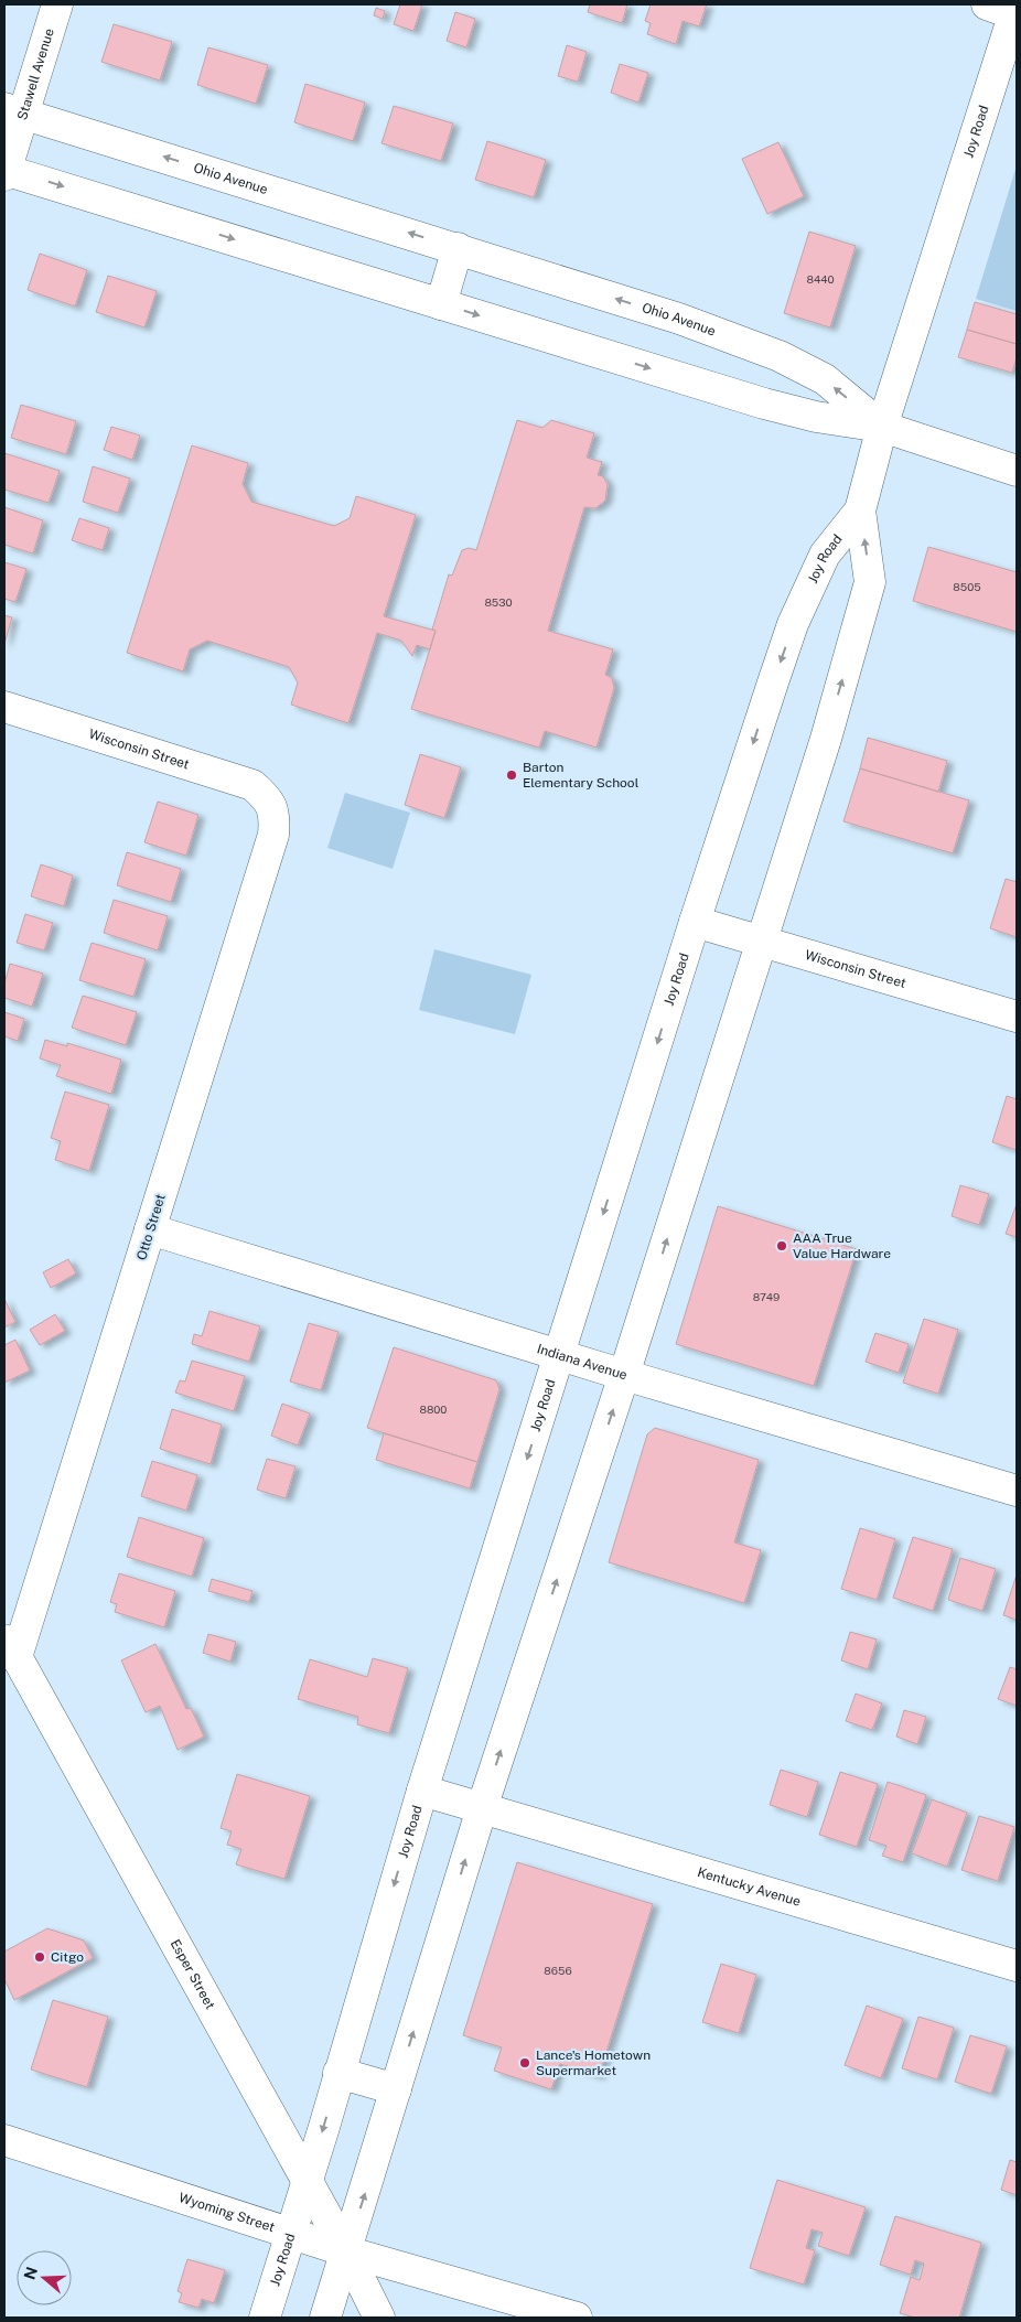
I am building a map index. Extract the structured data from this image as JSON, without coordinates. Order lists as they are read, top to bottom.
{
  "streets": {
    "street": [
      "Stawell Avenue",
      "Joy Road",
      "Ohio Avenue",
      "Wisconsin Street",
      "Otto Street",
      "Indiana Avenue",
      "Kentucky Avenue",
      "Esper Street",
      "Wyoming Street"
    ]
  },
  "crossings": [
    ["Stawell Avenue", "Ohio Avenue"],
    ["Joy Road", "Ohio Avenue"],
    ["Joy Road", "Wisconsin Street"],
    ["Joy Road", "Indiana Avenue"],
    ["Joy Road", "Kentucky Avenue"],
    ["Joy Road", "Esper Street"],
    ["Joy Road", "Wyoming Street"],
    ["Wisconsin Street", "Otto Street"],
    ["Otto Street", "Indiana Avenue"],
    ["Otto Street", "Esper Street"],
    ["Esper Street", "Wyoming Street"]
  ],
  "places": [
    "Barton Elementary School",
    "AAA True Value Hardware",
    "Citgo",
    "Lance's Hometown Supermarket"
  ],
  "house_numbers": [
    "8440",
    "8505",
    "8530",
    "8749",
    "8800",
    "8656"
  ],
  "north": "left"
}
